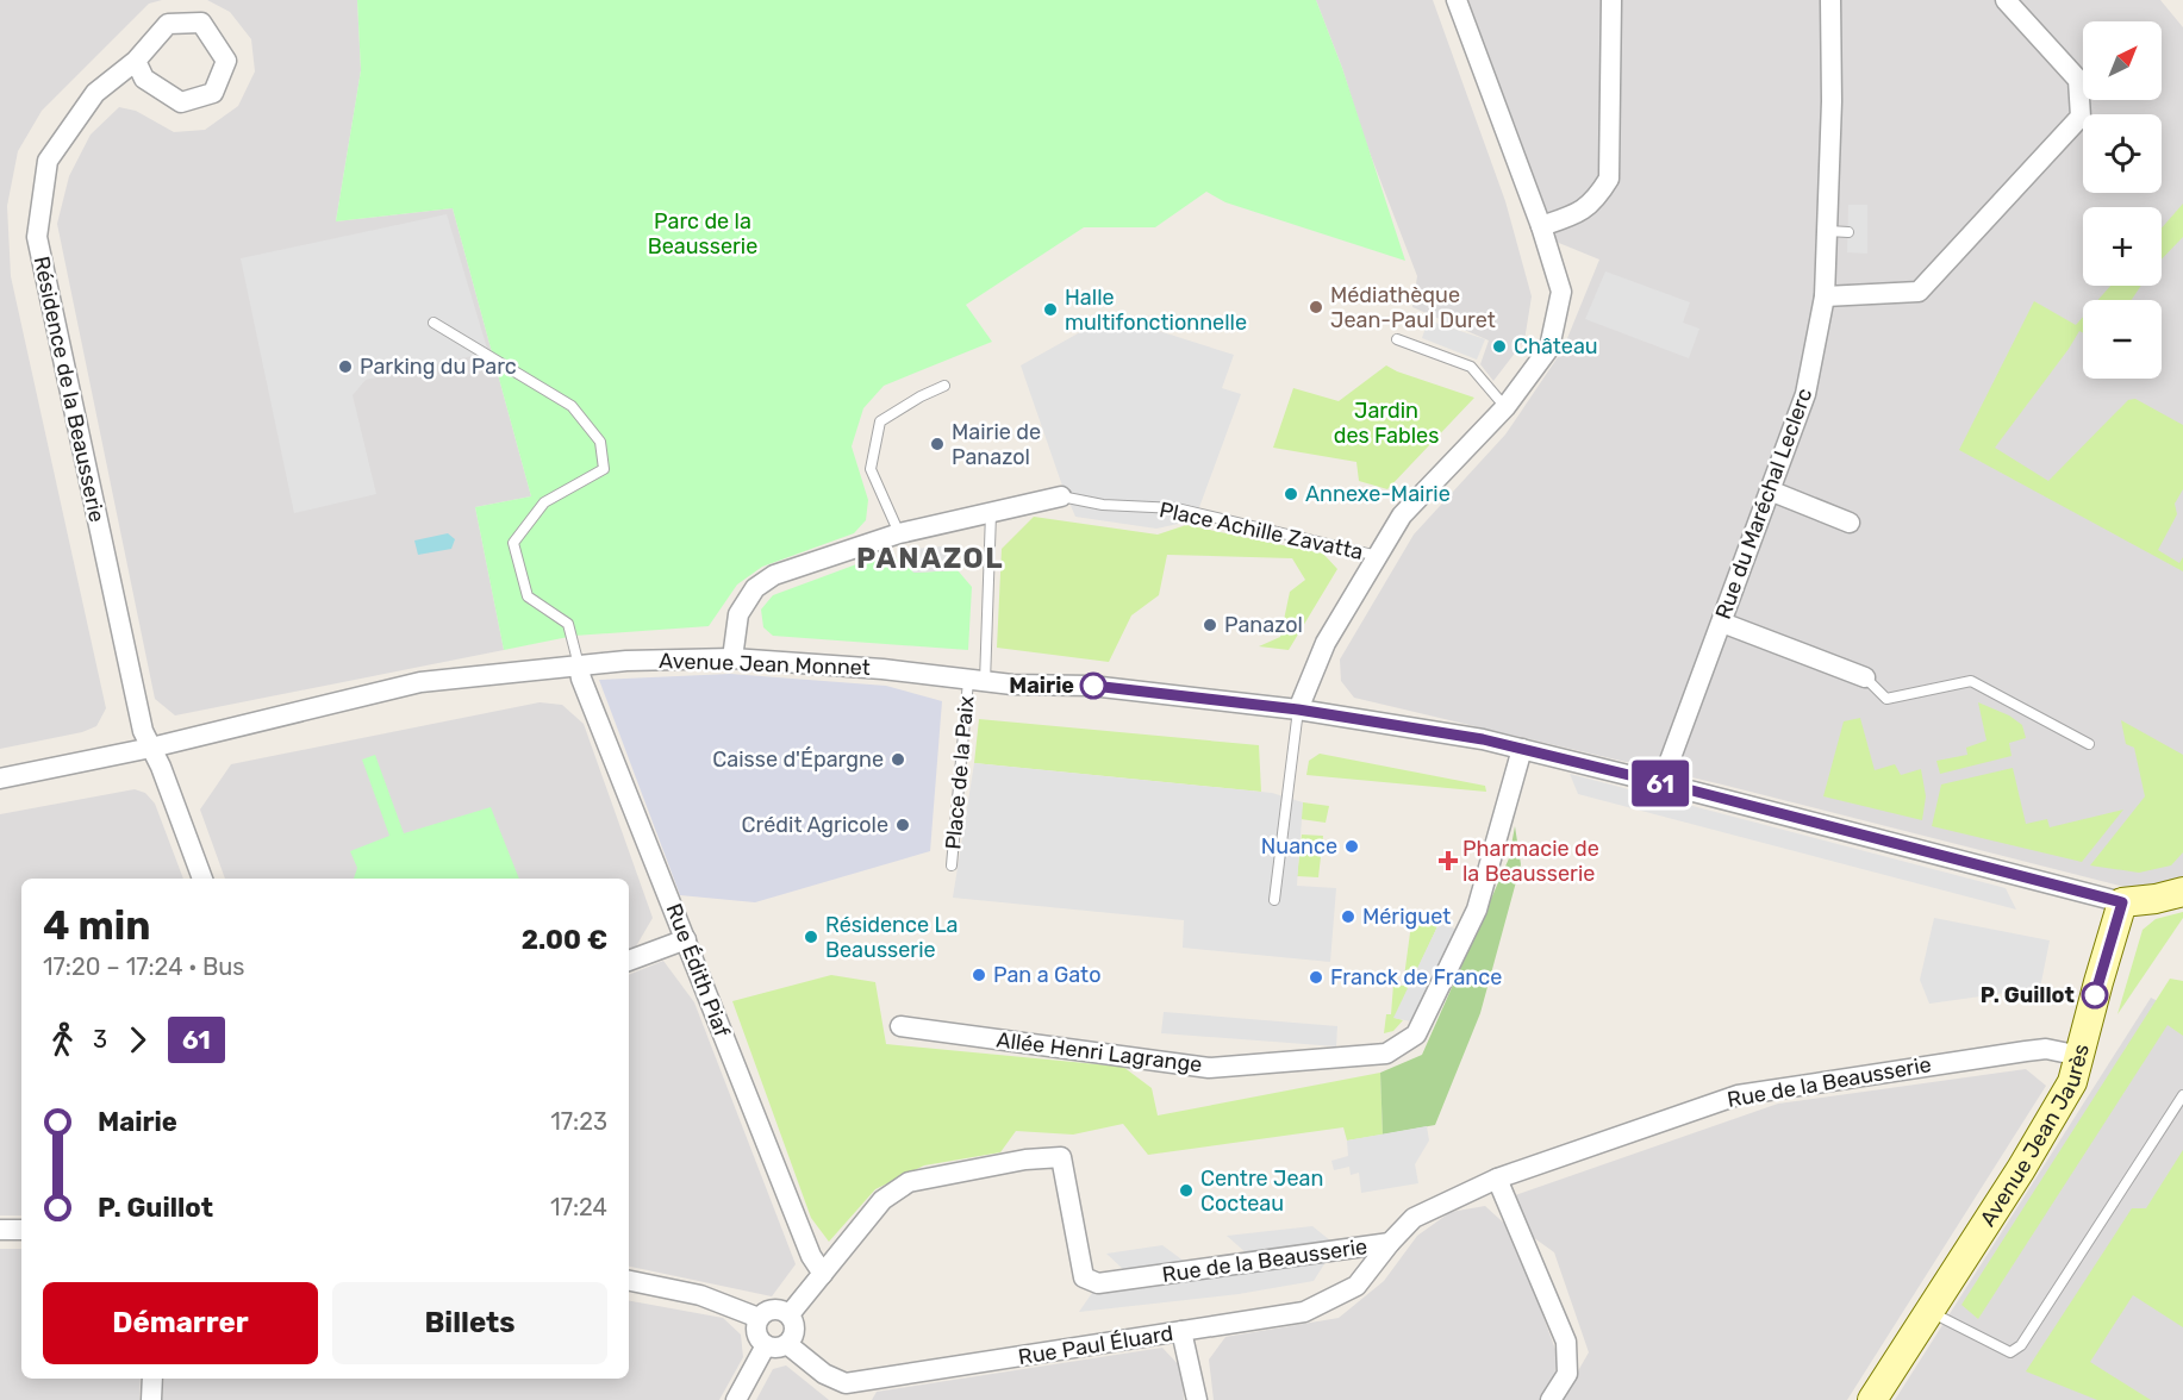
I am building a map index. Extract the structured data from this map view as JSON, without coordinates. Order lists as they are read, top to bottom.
{
  "streets": {
    "main road": ["Avenue Jean Jaurès"],
    "street": [
      "Résidence de la Beausserie",
      "Rue du Maréchal Leclerc",
      "Avenue Jean Monnet",
      "Rue Édith Piaf",
      "Allée Henri Lagrange",
      "Rue de la Beausserie",
      "Rue Paul Éluard"
    ],
    "lane": ["Place Achille Zavatta", "Place de la Paix"]
  },
  "crossings": [
    ["Résidence de la Beausserie", "Avenue Jean Monnet"],
    ["Rue du Maréchal Leclerc", "Avenue Jean Monnet"],
    ["Avenue Jean Monnet", "Place de la Paix"],
    ["Avenue Jean Monnet", "Rue Édith Piaf"],
    ["Avenue Jean Monnet", "Allée Henri Lagrange"],
    ["Avenue Jean Monnet", "Avenue Jean Jaurès"],
    ["Rue Édith Piaf", "Rue de la Beausserie"],
    ["Rue de la Beausserie", "Avenue Jean Jaurès"],
    ["Rue de la Beausserie", "Rue Paul Éluard"]
  ],
  "districts": ["PANAZOL"],
  "parks": ["Parc de la Beausserie", "Jardin des Fables"],
  "places": {
    "other": [
      "Médiathèque Jean-Paul Duret",
      "Halle multifonctionnelle",
      "Château",
      "Parking du Parc",
      "Mairie de Panazol",
      "Annexe-Mairie",
      "Panazol",
      "Mairie",
      "Caisse d'Épargne",
      "Crédit Agricole",
      "Nuance",
      "Mériguet",
      "Résidence La Beausserie",
      "Pan a Gato",
      "Franck de France",
      "P. Guillot",
      "Centre Jean Cocteau"
    ],
    "health": ["Pharmacie de la Beausserie"]
  },
  "lines": ["bus line 61"],
  "north": "top right",
  "page": {
    "on_map": "61",
    "map_buttons": ["+", "−"],
    "heading": ["4 min", "17:20 – 17:24 · Bus", "2.00 €"],
    "legs": ["3", "61"],
    "list": [
      {
        "name": "Mairie",
        "value": "17:23"
      },
      {
        "name": "P. Guillot",
        "value": "17:24"
      }
    ],
    "buttons": ["Démarrer", "Billets"]
  }
}
